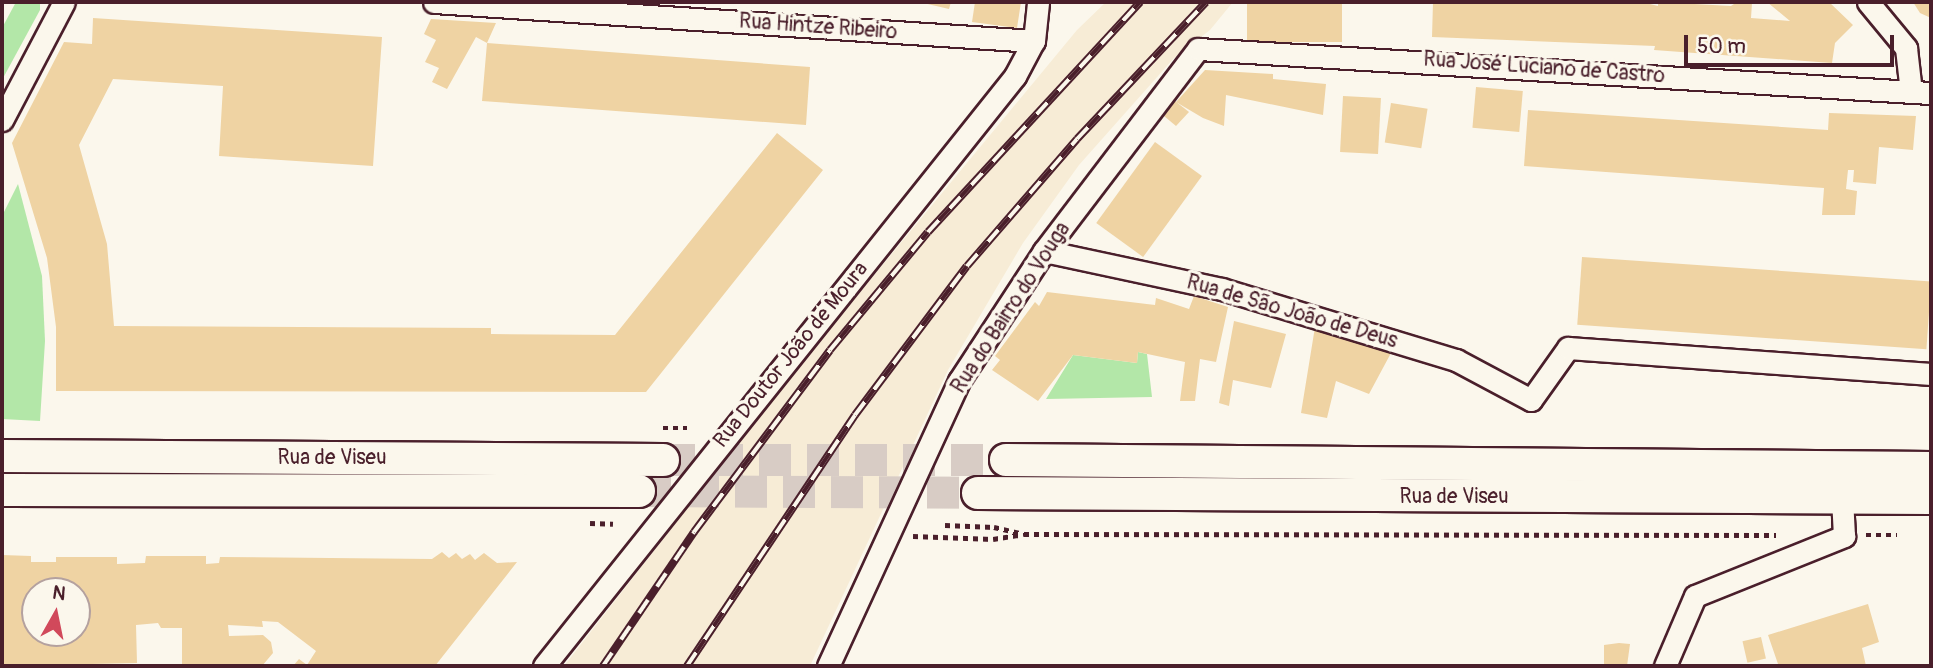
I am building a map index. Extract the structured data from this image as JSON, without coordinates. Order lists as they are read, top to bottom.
{
  "streets": {
    "main road": ["Rua de Viseu"],
    "street": [
      "Rua Hintze Ribeiro",
      "Rua José Luciano de Castro",
      "Rua do Bairro do Vouga",
      "Rua de São João de Deus",
      "Rua Doutor João de Moura"
    ]
  },
  "crossings": [
    ["Rua Hintze Ribeiro", "Rua Doutor João de Moura"],
    ["Rua José Luciano de Castro", "Rua do Bairro do Vouga"],
    ["Rua do Bairro do Vouga", "Rua de São João de Deus"]
  ],
  "scale_bar": "50 m",
  "north": "top"
}
